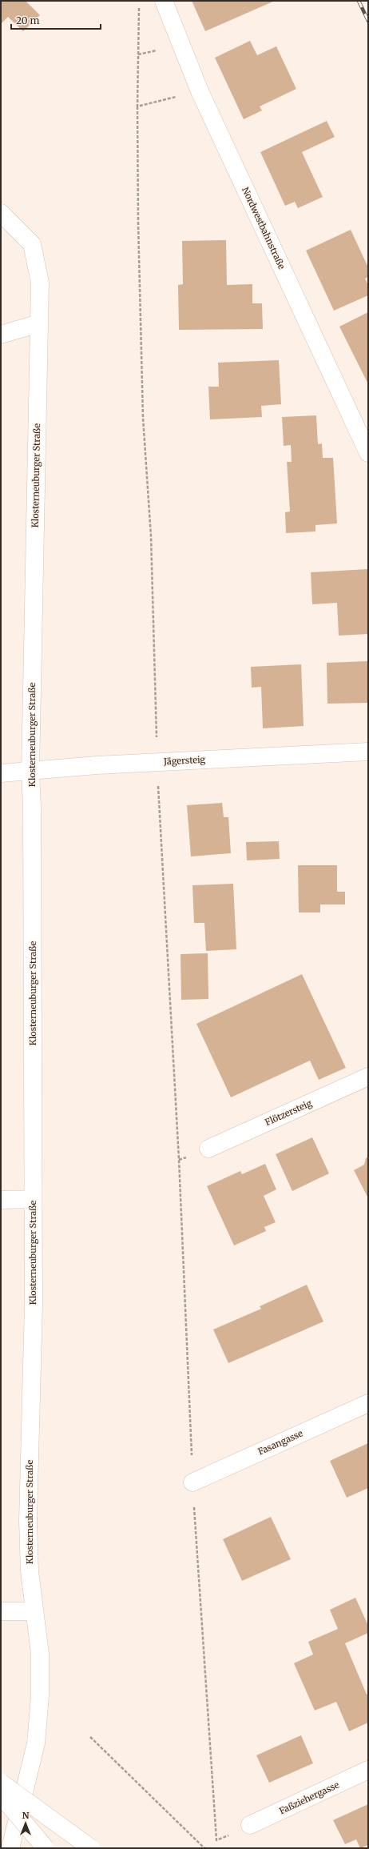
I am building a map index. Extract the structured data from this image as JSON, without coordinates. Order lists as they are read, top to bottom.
{
  "streets": {
    "main road": [
      "Nordwestbahnstraße",
      "Klosterneuburger Straße",
      "Jägersteig",
      "Flötzersteig",
      "Fasangasse",
      "Faßziehergasse"
    ]
  },
  "crossings": [
    ["Klosterneuburger Straße", "Jägersteig"]
  ],
  "scale_bar": "20 m",
  "north": "top"
}
